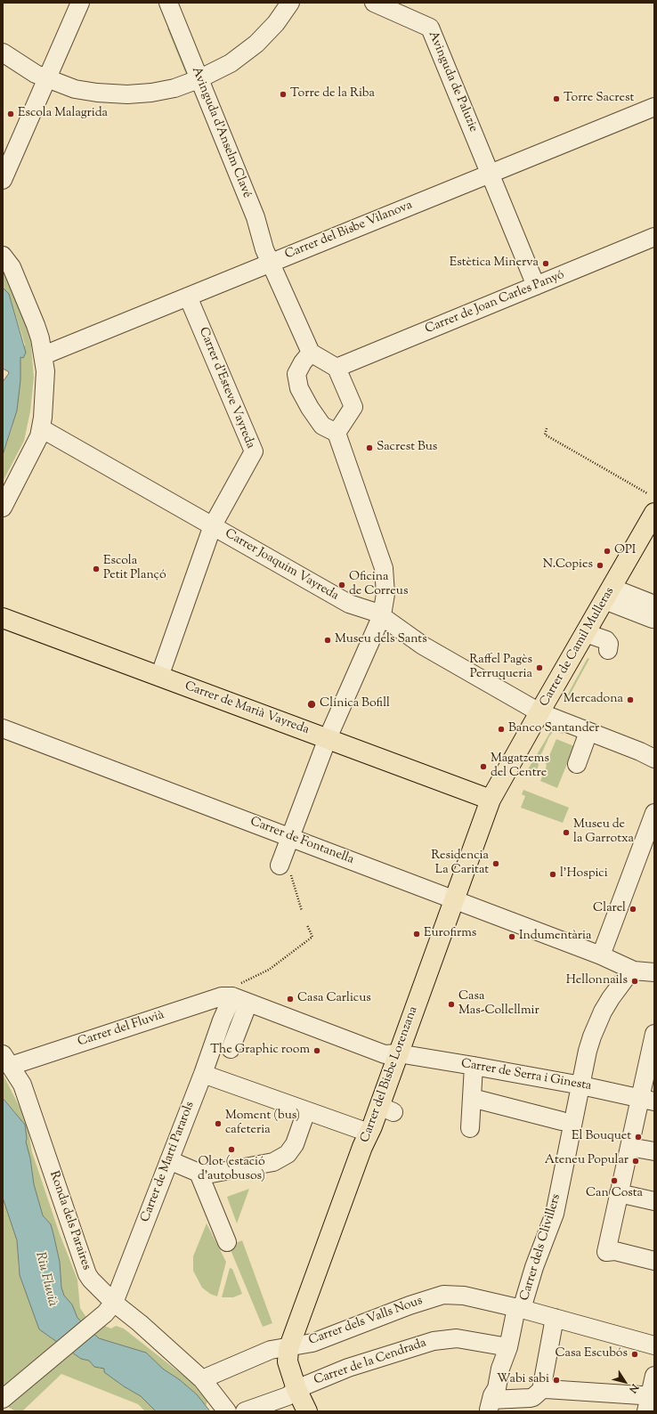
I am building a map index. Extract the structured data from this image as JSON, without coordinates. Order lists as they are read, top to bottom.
{
  "streets": {
    "main road": ["Carrer de Camil Mulleras", "Carrer de Marià Vayreda", "Carrer del Bisbe Lorenzana"],
    "street": [
      "Avinguda de Paluzie",
      "Avinguda d'Anselm Clavé",
      "Carrer del Bisbe Vilanova",
      "Carrer de Joan Carles Panyó",
      "Carrer d'Esteve Vayreda",
      "Carrer Joaquim Vayreda",
      "Carrer de Fontanella",
      "Carrer del Fluvià",
      "Carrer de Serra i Ginesta",
      "Carrer de Martí Pararols",
      "Ronda dels Paraires",
      "Carrer dels Clivillers",
      "Carrer dels Valls Nous",
      "Carrer de la Cendrada"
    ]
  },
  "crossings": [
    ["Avinguda de Paluzie", "Carrer del Bisbe Vilanova"],
    ["Avinguda de Paluzie", "Carrer de Joan Carles Panyó"],
    ["Avinguda d'Anselm Clavé", "Carrer del Bisbe Vilanova"],
    ["Carrer del Bisbe Vilanova", "Carrer d'Esteve Vayreda"],
    ["Carrer d'Esteve Vayreda", "Carrer Joaquim Vayreda"],
    ["Carrer d'Esteve Vayreda", "Carrer de Marià Vayreda"],
    ["Carrer Joaquim Vayreda", "Carrer de Camil Mulleras"],
    ["Carrer de Camil Mulleras", "Carrer de Marià Vayreda"],
    ["Carrer de Camil Mulleras", "Carrer del Bisbe Lorenzana"],
    ["Carrer de Marià Vayreda", "Carrer del Bisbe Lorenzana"],
    ["Carrer de Fontanella", "Carrer del Bisbe Lorenzana"],
    ["Carrer de Fontanella", "Carrer dels Clivillers"],
    ["Carrer del Fluvià", "Carrer de Serra i Ginesta"],
    ["Carrer del Fluvià", "Carrer de Martí Pararols"],
    ["Carrer del Fluvià", "Ronda dels Paraires"],
    ["Carrer del Bisbe Lorenzana", "Carrer de Serra i Ginesta"],
    ["Carrer del Bisbe Lorenzana", "Carrer dels Valls Nous"],
    ["Carrer de Serra i Ginesta", "Carrer de Martí Pararols"],
    ["Carrer de Serra i Ginesta", "Carrer dels Clivillers"],
    ["Carrer de Martí Pararols", "Ronda dels Paraires"],
    ["Ronda dels Paraires", "Carrer dels Valls Nous"],
    ["Carrer dels Clivillers", "Carrer dels Valls Nous"],
    ["Carrer dels Clivillers", "Carrer de la Cendrada"]
  ],
  "water": ["Riu Fluvià"],
  "places": [
    "Torre de la Riba",
    "Torre Sacrest",
    "Escola Malagrida",
    "Estètica Minerva",
    "Sacrest Bus",
    "OPI",
    "N.Copies",
    "Escola Petit Plançó",
    "Oficina de Correus",
    "Museu dels Sants",
    "Raffel Pagès Perruqueria",
    "Mercadona",
    "Clínica Bofill",
    "Banco Santander",
    "Magatzems del Centre",
    "Museu de la Garrotxa",
    "Residencia La Caritat",
    "l'Hospici",
    "Clarel",
    "Eurofirms",
    "Indumentària",
    "Hellonnails",
    "Casa Carlicus",
    "Casa Mas-Collellmir",
    "The Graphic room",
    "Moment (bus) cafeteria",
    "El Bouquet",
    "Olot (estació d'autobusos)",
    "Ateneu Popular",
    "Can Costa",
    "Casa Escubós",
    "Wabi sabi"
  ],
  "north": "bottom right"
}
